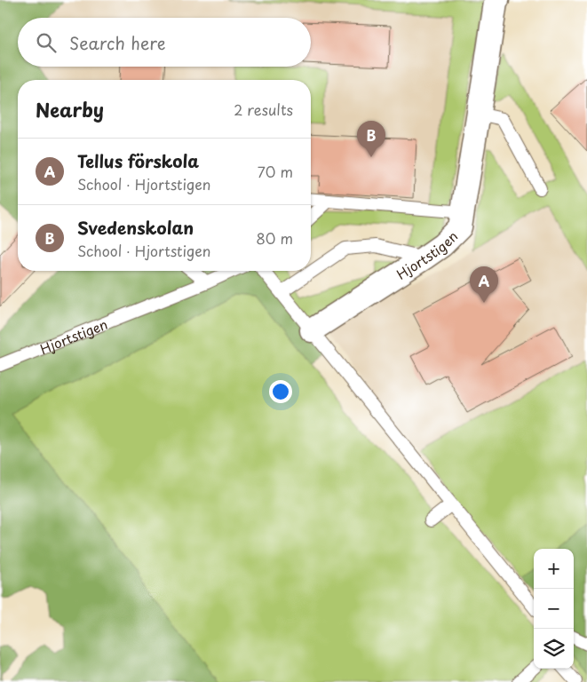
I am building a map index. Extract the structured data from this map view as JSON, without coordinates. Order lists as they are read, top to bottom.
{
  "streets": {
    "street": ["Hjortstigen"]
  },
  "page": {
    "search": "Search here",
    "heading": ["Nearby", "2 results"],
    "pins": ["B", "A"],
    "list": [
      {
        "mark": "A",
        "name": "Tellus förskola",
        "note": "School · Hjortstigen",
        "value": "70 m"
      },
      {
        "mark": "B",
        "name": "Svedenskolan",
        "note": "School · Hjortstigen",
        "value": "80 m"
      }
    ],
    "map_buttons": ["+", "−"]
  }
}
